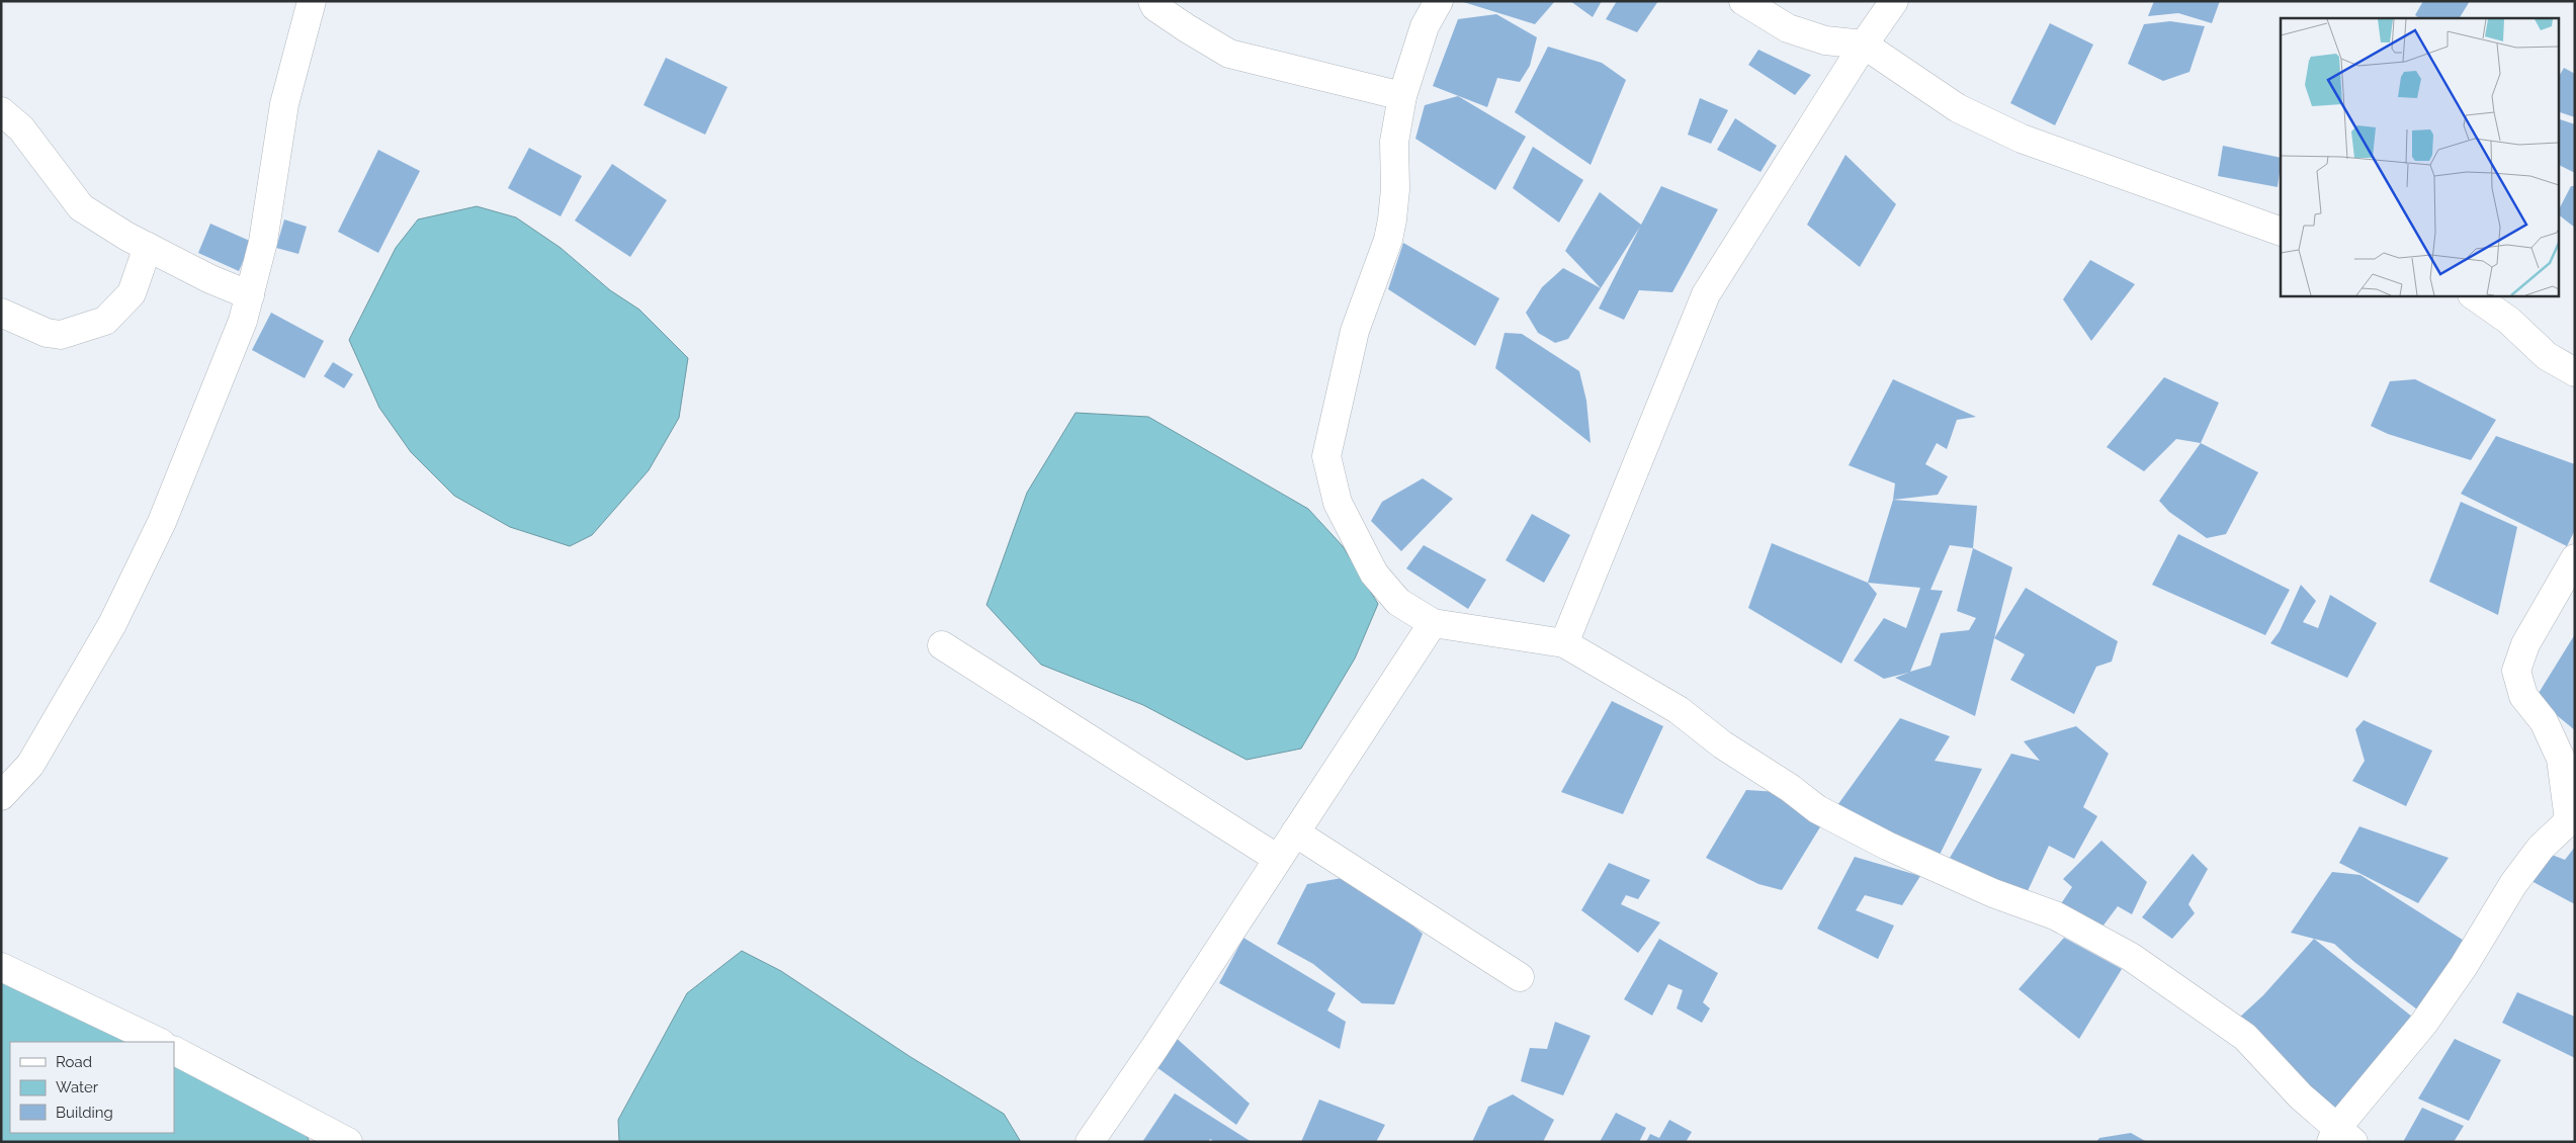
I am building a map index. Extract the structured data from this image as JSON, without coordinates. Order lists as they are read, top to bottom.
{
  "legend": ["Road", "Water", "Building"]
}
